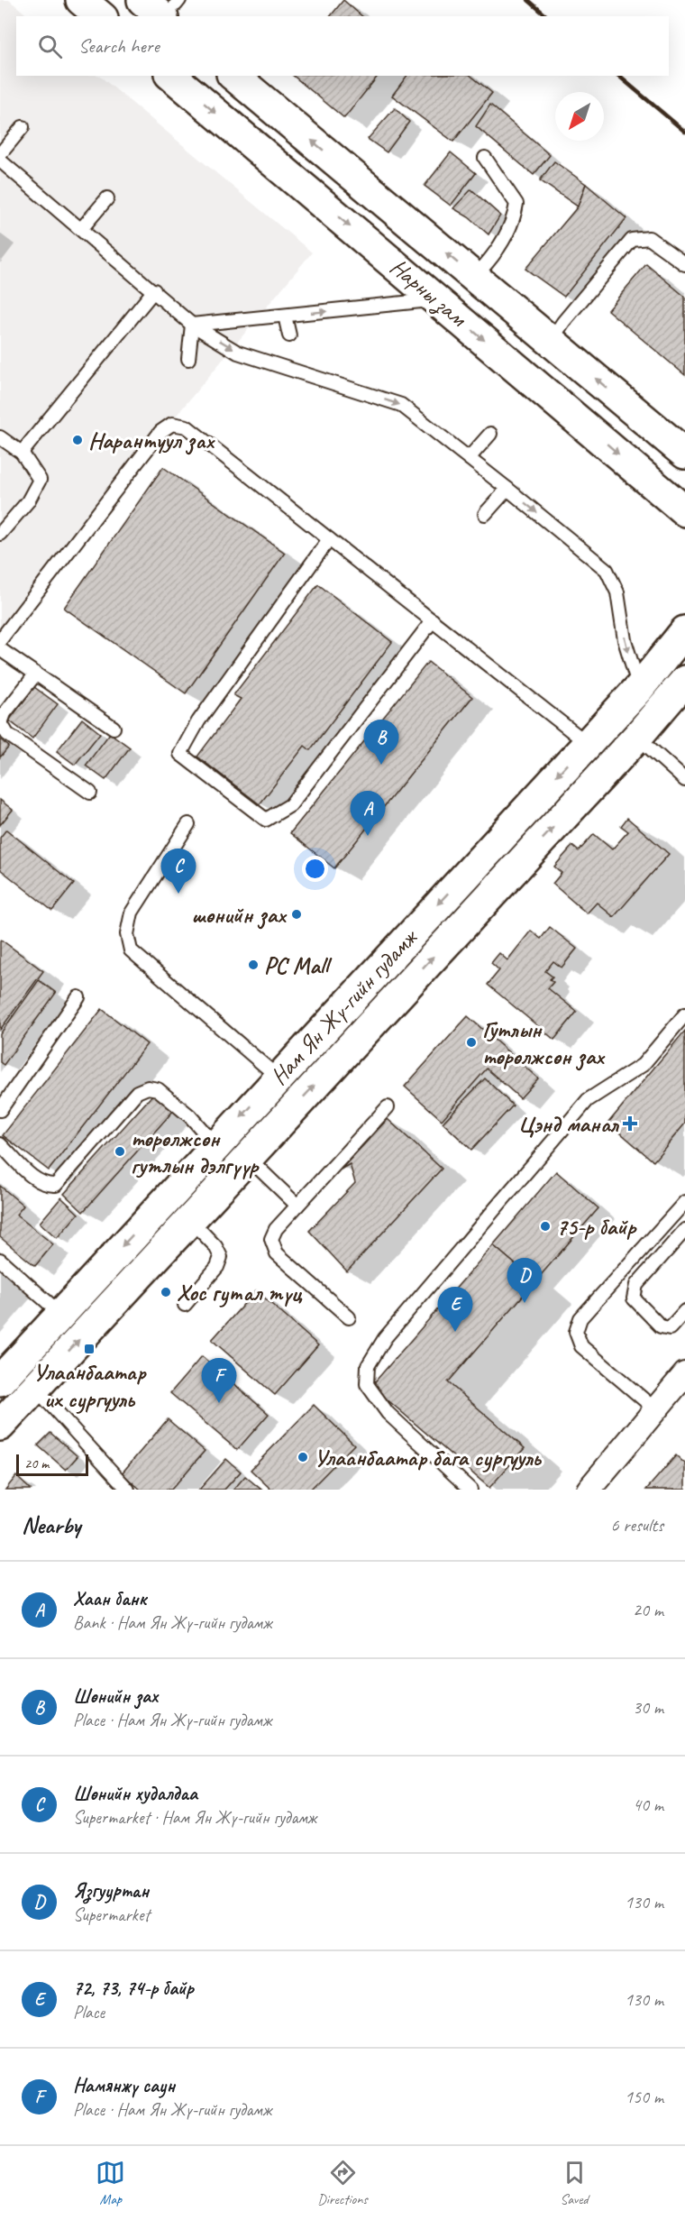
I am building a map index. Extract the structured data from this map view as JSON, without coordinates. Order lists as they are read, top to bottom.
{
  "streets": {
    "main road": ["Нарны зам", "Нам Ян Жү-гийн гудамж"]
  },
  "places": {
    "other": [
      "Нарантуул зах",
      "шөнийн зах",
      "PC Mall",
      "Гутлын төрөлжсөн зах",
      "төрөлжсөн гутлын дэлгүүр",
      "75-р байр",
      "Хос гутал түц",
      "Улаанбаатар бага сургууль"
    ],
    "health": ["Цэнд манал"],
    "transit": ["Улаанбаатар их сургууль"]
  },
  "scale_bar": "20 m",
  "north": "bottom left",
  "page": {
    "search": "Search here",
    "pins": [
      "B",
      "A",
      "C",
      "D",
      "E",
      "F"
    ],
    "scale": "20 m",
    "heading": ["Nearby", "6 results"],
    "list": [
      {
        "mark": "A",
        "name": "Хаан банк",
        "note": "Bank · Нам Ян Жү-гийн гудамж",
        "value": "20 m"
      },
      {
        "mark": "B",
        "name": "Шөнийн зах",
        "note": "Place · Нам Ян Жү-гийн гудамж",
        "value": "30 m"
      },
      {
        "mark": "C",
        "name": "Шөнийн худалдаа",
        "note": "Supermarket · Нам Ян Жү-гийн гудамж",
        "value": "40 m"
      },
      {
        "mark": "D",
        "name": "Язгууртан",
        "note": "Supermarket",
        "value": "130 m"
      },
      {
        "mark": "E",
        "name": "72, 73, 74-р байр",
        "note": "Place",
        "value": "130 m"
      },
      {
        "mark": "F",
        "name": "Намянжү саун",
        "note": "Place · Нам Ян Жү-гийн гудамж",
        "value": "150 m"
      }
    ],
    "nav": ["Map", "Directions", "Saved"]
  }
}
